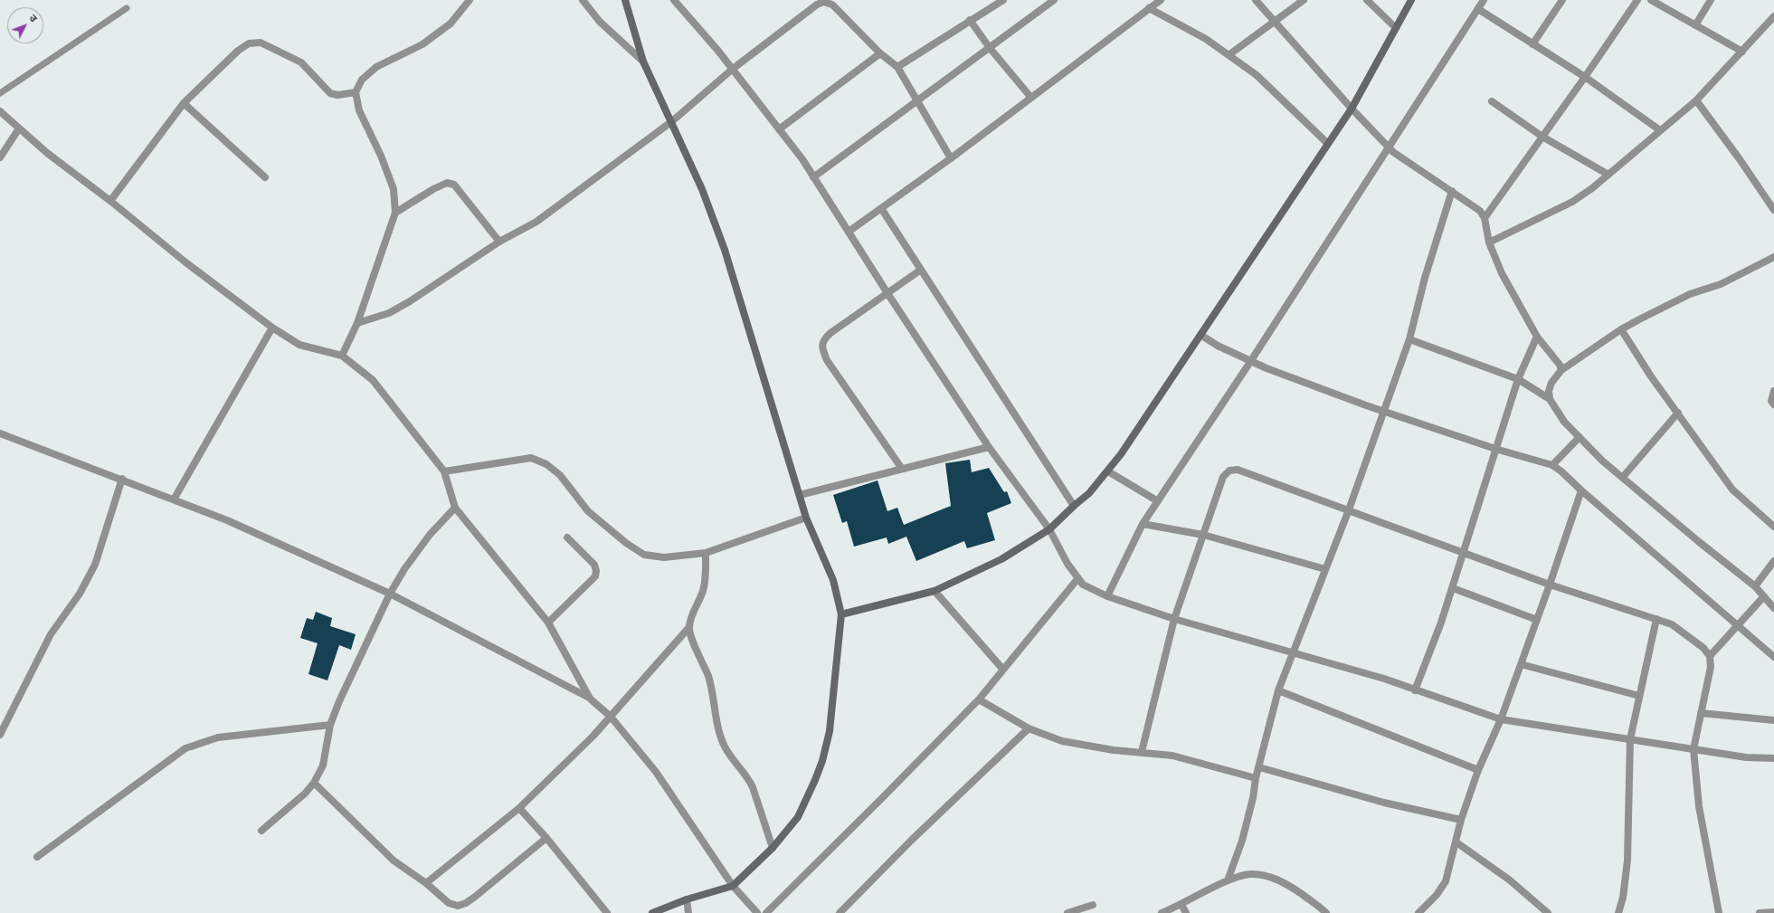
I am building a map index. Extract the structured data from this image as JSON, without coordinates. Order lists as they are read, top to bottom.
{
  "north": "top right"
}
